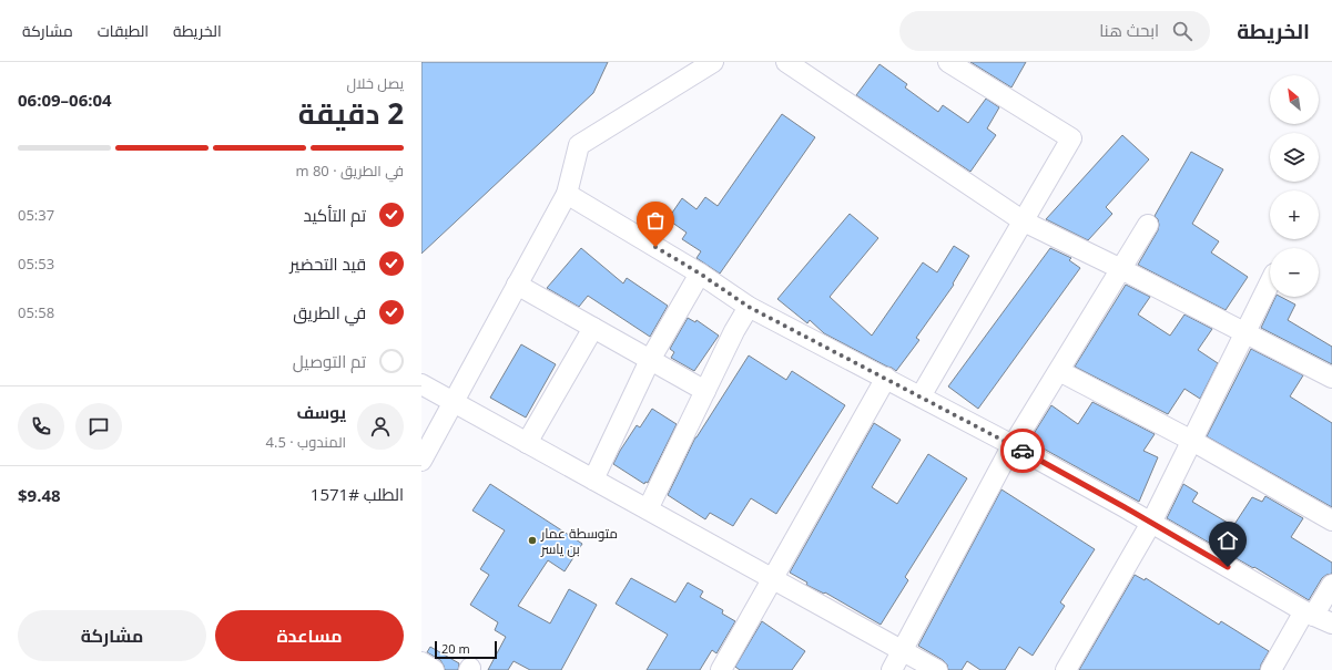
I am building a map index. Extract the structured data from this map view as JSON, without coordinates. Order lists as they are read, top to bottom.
{
  "places": ["متوسطة عمار بن ياسر"],
  "scale_bar": "20 m",
  "north": "top left",
  "page": {
    "header": "الخريطة",
    "search": "ابحث هنا",
    "nav": ["الخريطة", "الطبقات", "مشاركة"],
    "heading": ["2 دقيقة", "يصل خلال", "06:04–06:09"],
    "panel": [
      "يوسف",
      "المندوب · 4.5",
      "الطلب #1571",
      "$9.48"
    ],
    "map_buttons": ["+", "−"],
    "bar": "في الطريق · 80 m",
    "list": [
      ["تم التأكيد", "05:37"],
      ["قيد التحضير", "05:53"],
      ["في الطريق", "05:58"],
      "تم التوصيل"
    ],
    "buttons": ["مساعدة", "مشاركة"],
    "scale": "20 m"
  }
}
